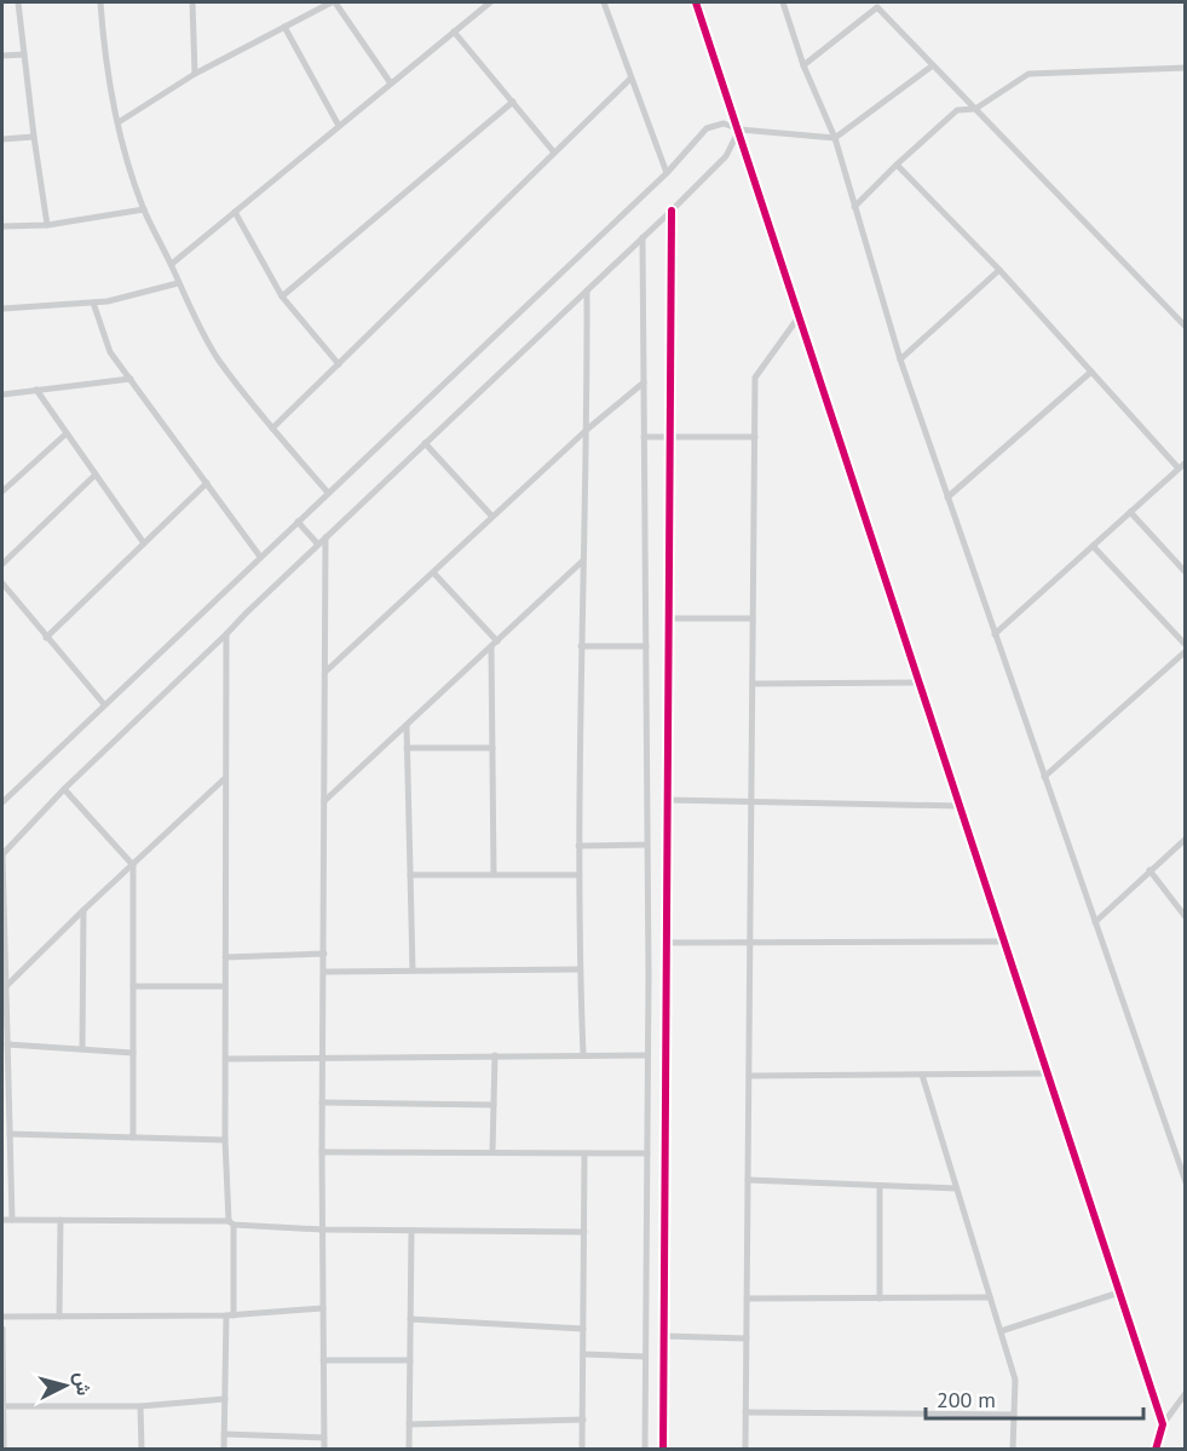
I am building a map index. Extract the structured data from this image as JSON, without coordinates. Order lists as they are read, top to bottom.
{
  "scale_bar": "200 m",
  "north": "right"
}
